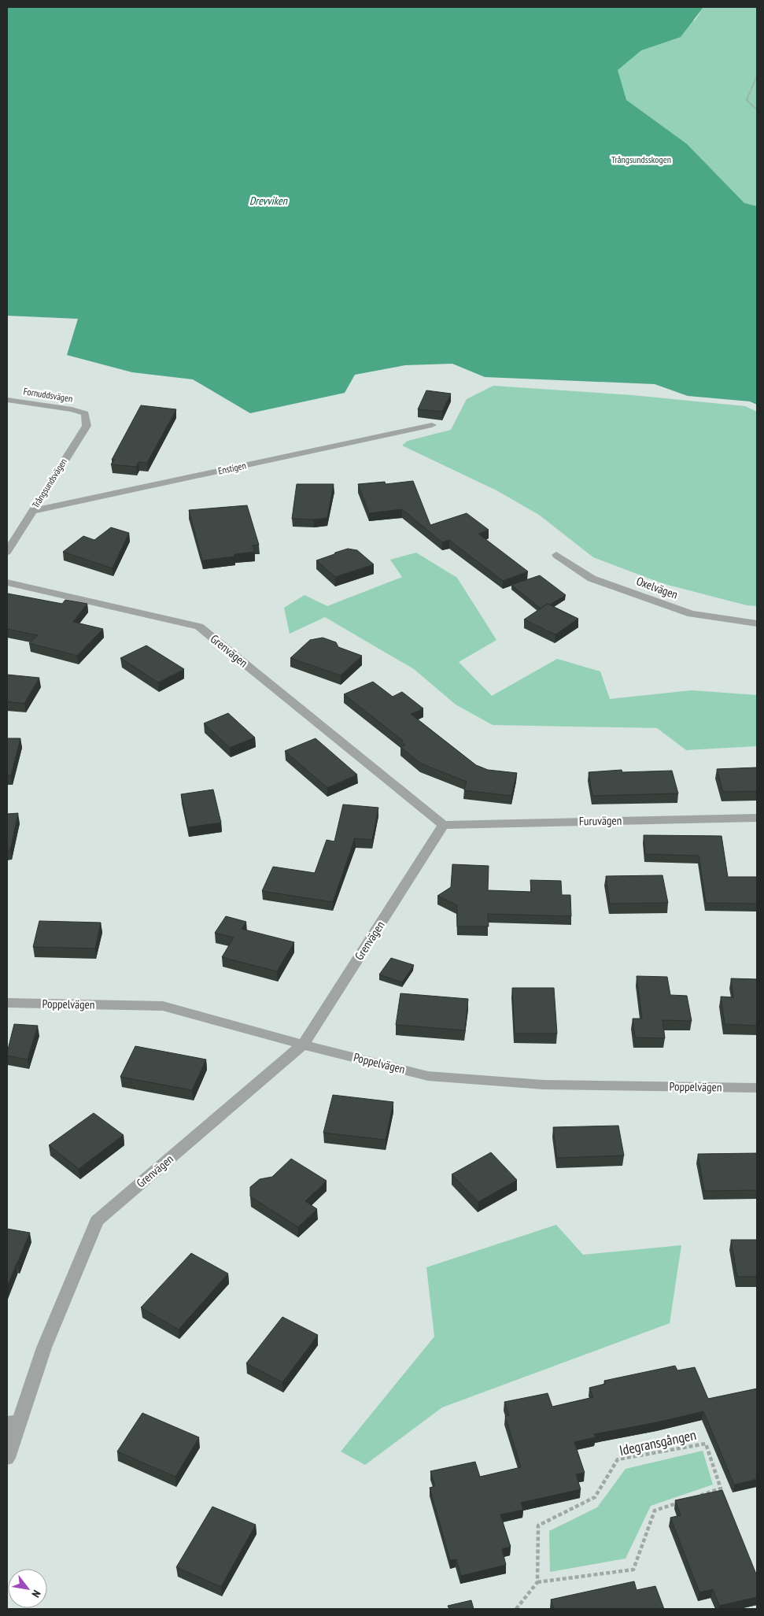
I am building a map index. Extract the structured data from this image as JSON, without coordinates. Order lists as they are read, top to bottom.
{
  "streets": {
    "street": [
      "Fornuddsvägen",
      "Enstigen",
      "Trångsundsvägen",
      "Oxelvägen",
      "Grenvägen",
      "Furuvägen",
      "Poppelvägen"
    ],
    "path": ["Idegransgången"]
  },
  "crossings": [
    ["Fornuddsvägen", "Trångsundsvägen"],
    ["Enstigen", "Trångsundsvägen"],
    ["Grenvägen", "Furuvägen"],
    ["Grenvägen", "Poppelvägen"]
  ],
  "water": ["Drevviken"],
  "parks": ["Trångsundsskogen"],
  "north": "bottom right"
}
